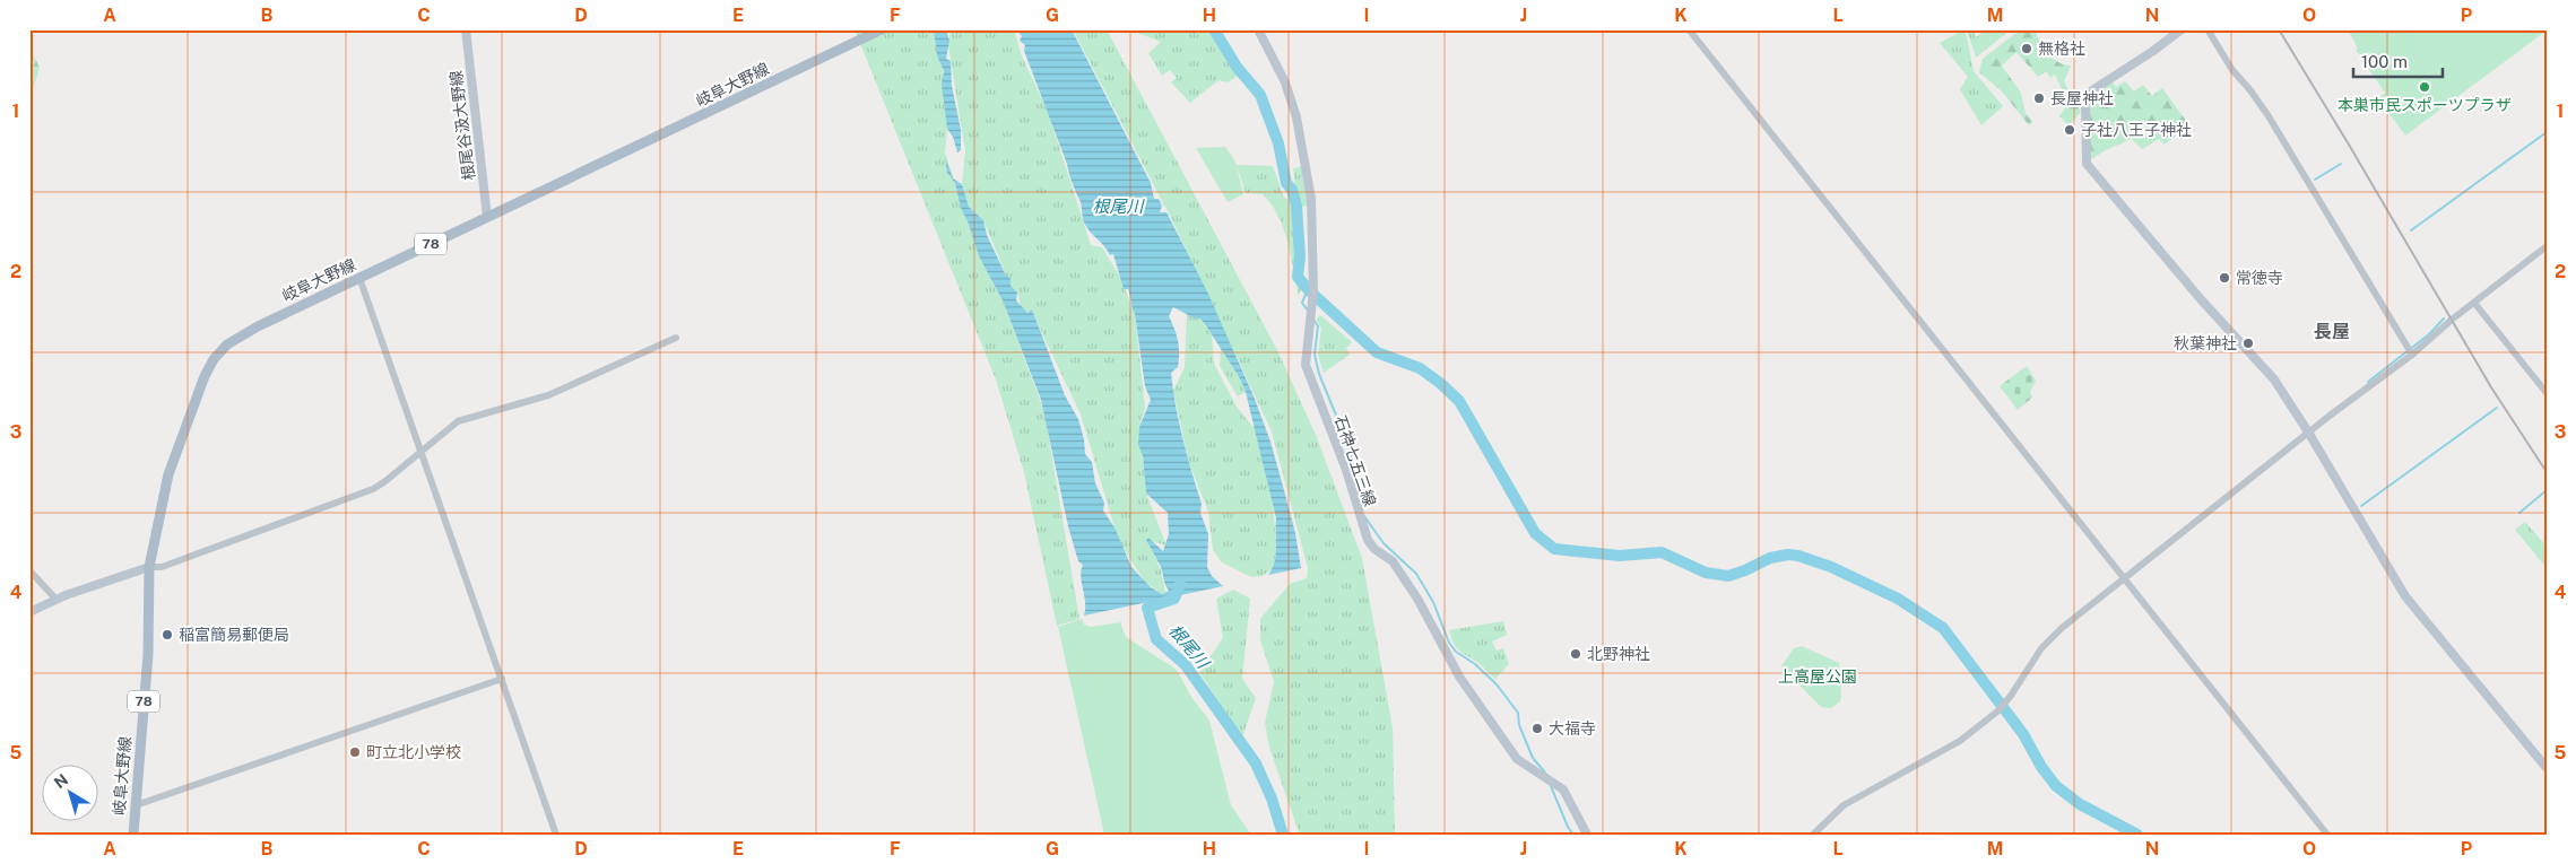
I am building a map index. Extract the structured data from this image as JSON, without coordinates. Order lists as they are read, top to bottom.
{
  "streets": {
    "main road": [
      "岐阜大野線",
      "根尾谷汲大野線",
      "78",
      "石神七五三線"
    ]
  },
  "crossings": [
    ["岐阜大野線", "根尾谷汲大野線"]
  ],
  "districts": ["長屋"],
  "water": ["根尾川"],
  "parks": ["上高屋公園"],
  "places": [
    "無格社",
    "本巣市民スポーツプラザ",
    "長屋神社",
    "子社八王子神社",
    "常徳寺",
    "秋葉神社",
    "稲富簡易郵便局",
    "北野神社",
    "大福寺",
    "町立北小学校"
  ],
  "scale_bar": "100 m",
  "north": "top left",
  "grid": {
    "columns": [
      "A",
      "B",
      "C",
      "D",
      "E",
      "F",
      "G",
      "H",
      "I",
      "J",
      "K",
      "L",
      "M",
      "N",
      "O",
      "P"
    ],
    "rows": [
      "1",
      "2",
      "3",
      "4",
      "5"
    ]
  }
}
